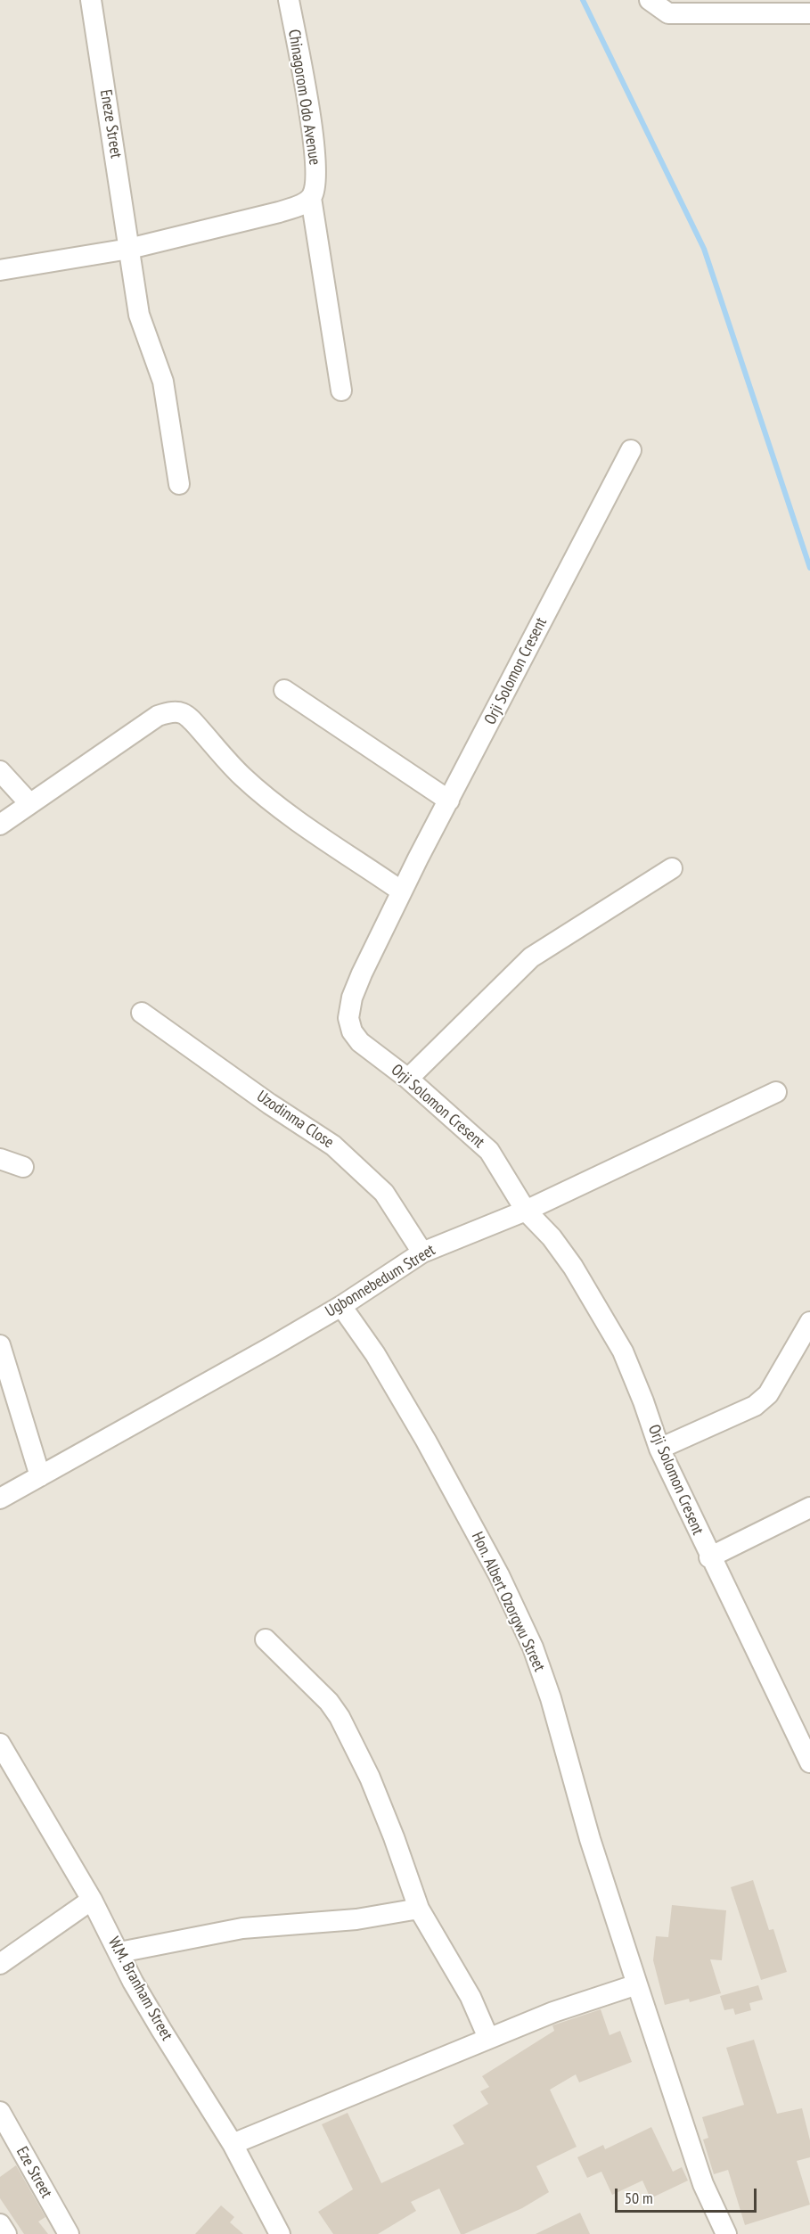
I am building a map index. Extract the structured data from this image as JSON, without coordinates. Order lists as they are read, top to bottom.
{
  "streets": {
    "street": [
      "Chinagorom Odo Avenue",
      "Eneze Street",
      "Orji Solomon Cresent",
      "Uzodinma Close",
      "Ugbonnebedum Street",
      "Hon. Albert Ozorgwu Street",
      "W.M. Branham Street",
      "Eze Street"
    ]
  },
  "crossings": [
    ["Orji Solomon Cresent", "Ugbonnebedum Street"],
    ["Uzodinma Close", "Ugbonnebedum Street"],
    ["Ugbonnebedum Street", "Hon. Albert Ozorgwu Street"]
  ],
  "scale_bar": "50 m"
}
